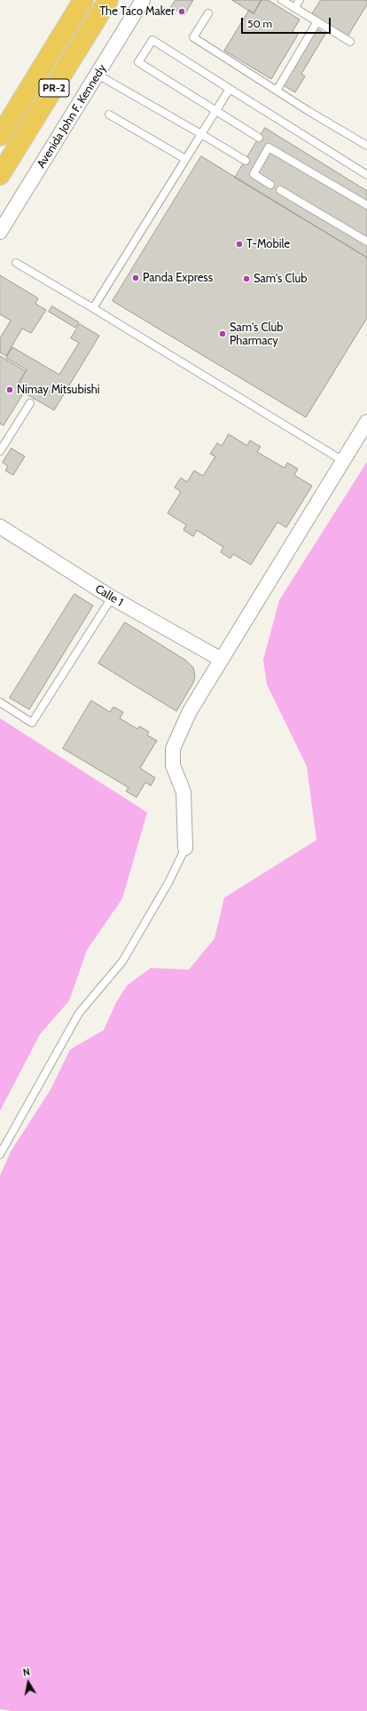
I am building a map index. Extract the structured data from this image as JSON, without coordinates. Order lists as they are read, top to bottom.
{
  "streets": {
    "highway": ["PR-2"],
    "street": ["Avenida John F. Kennedy", "Calle 1"]
  },
  "places": [
    "The Taco Maker",
    "T-Mobile",
    "Panda Express",
    "Sam's Club",
    "Sam's Club Pharmacy",
    "Nimay Mitsubishi"
  ],
  "scale_bar": "50 m",
  "north": "top"
}
